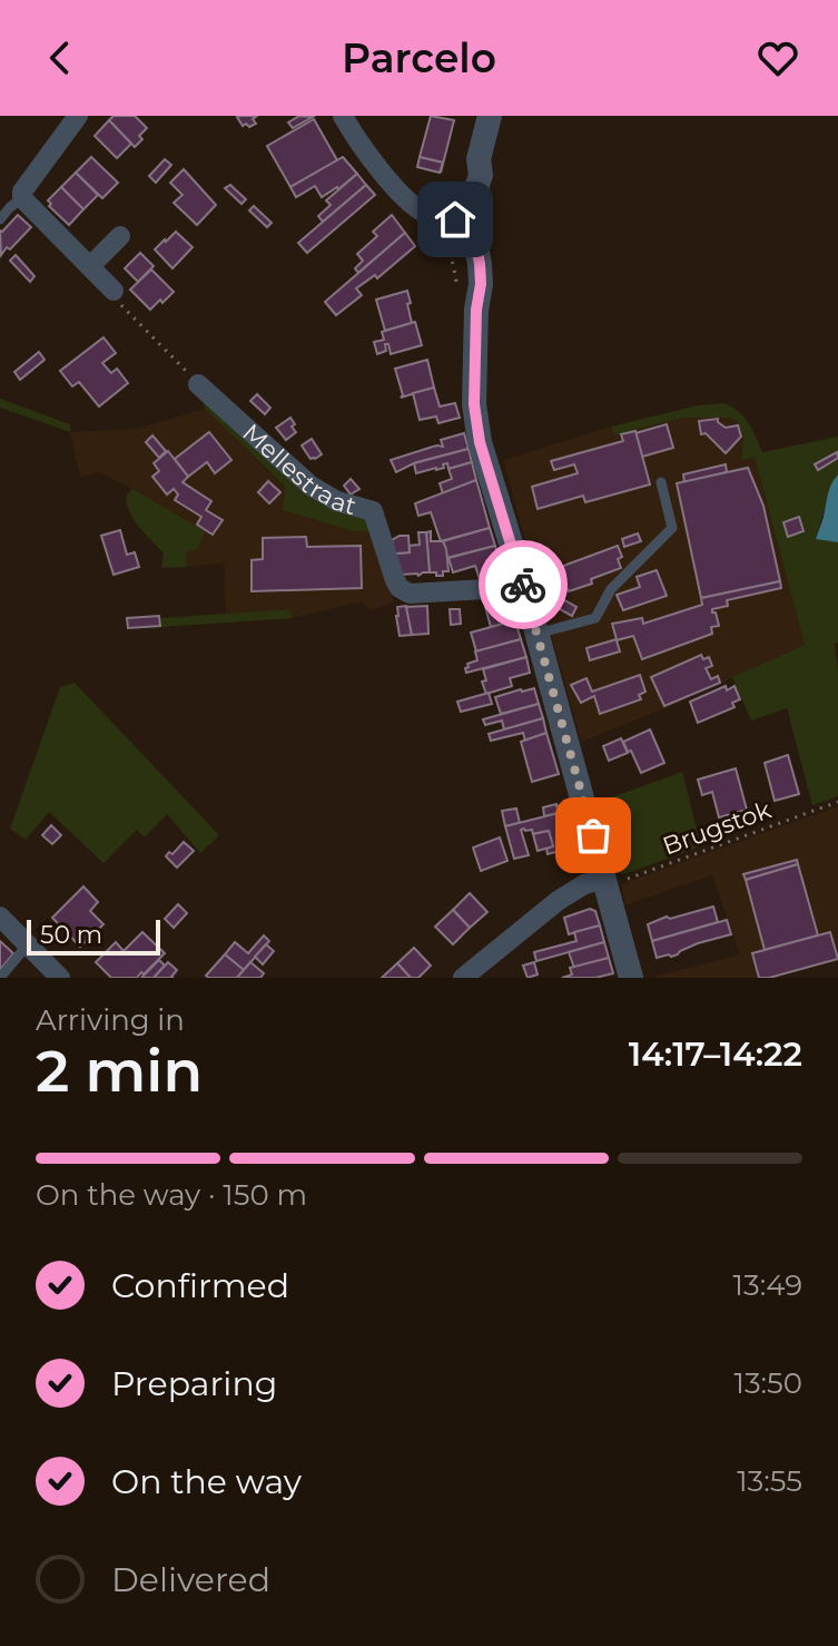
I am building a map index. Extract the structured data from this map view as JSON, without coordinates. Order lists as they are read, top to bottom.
{
  "streets": {
    "street": ["Mellestraat"],
    "path": ["Brugstok"]
  },
  "scale_bar": "50 m",
  "page": {
    "header": "Parcelo",
    "scale": "50 m",
    "heading": ["2 min", "Arriving in", "14:17–14:22"],
    "bar": "On the way · 150 m",
    "list": [
      ["Confirmed", "13:49"],
      ["Preparing", "13:50"],
      ["On the way", "13:55"],
      "Delivered"
    ]
  }
}
